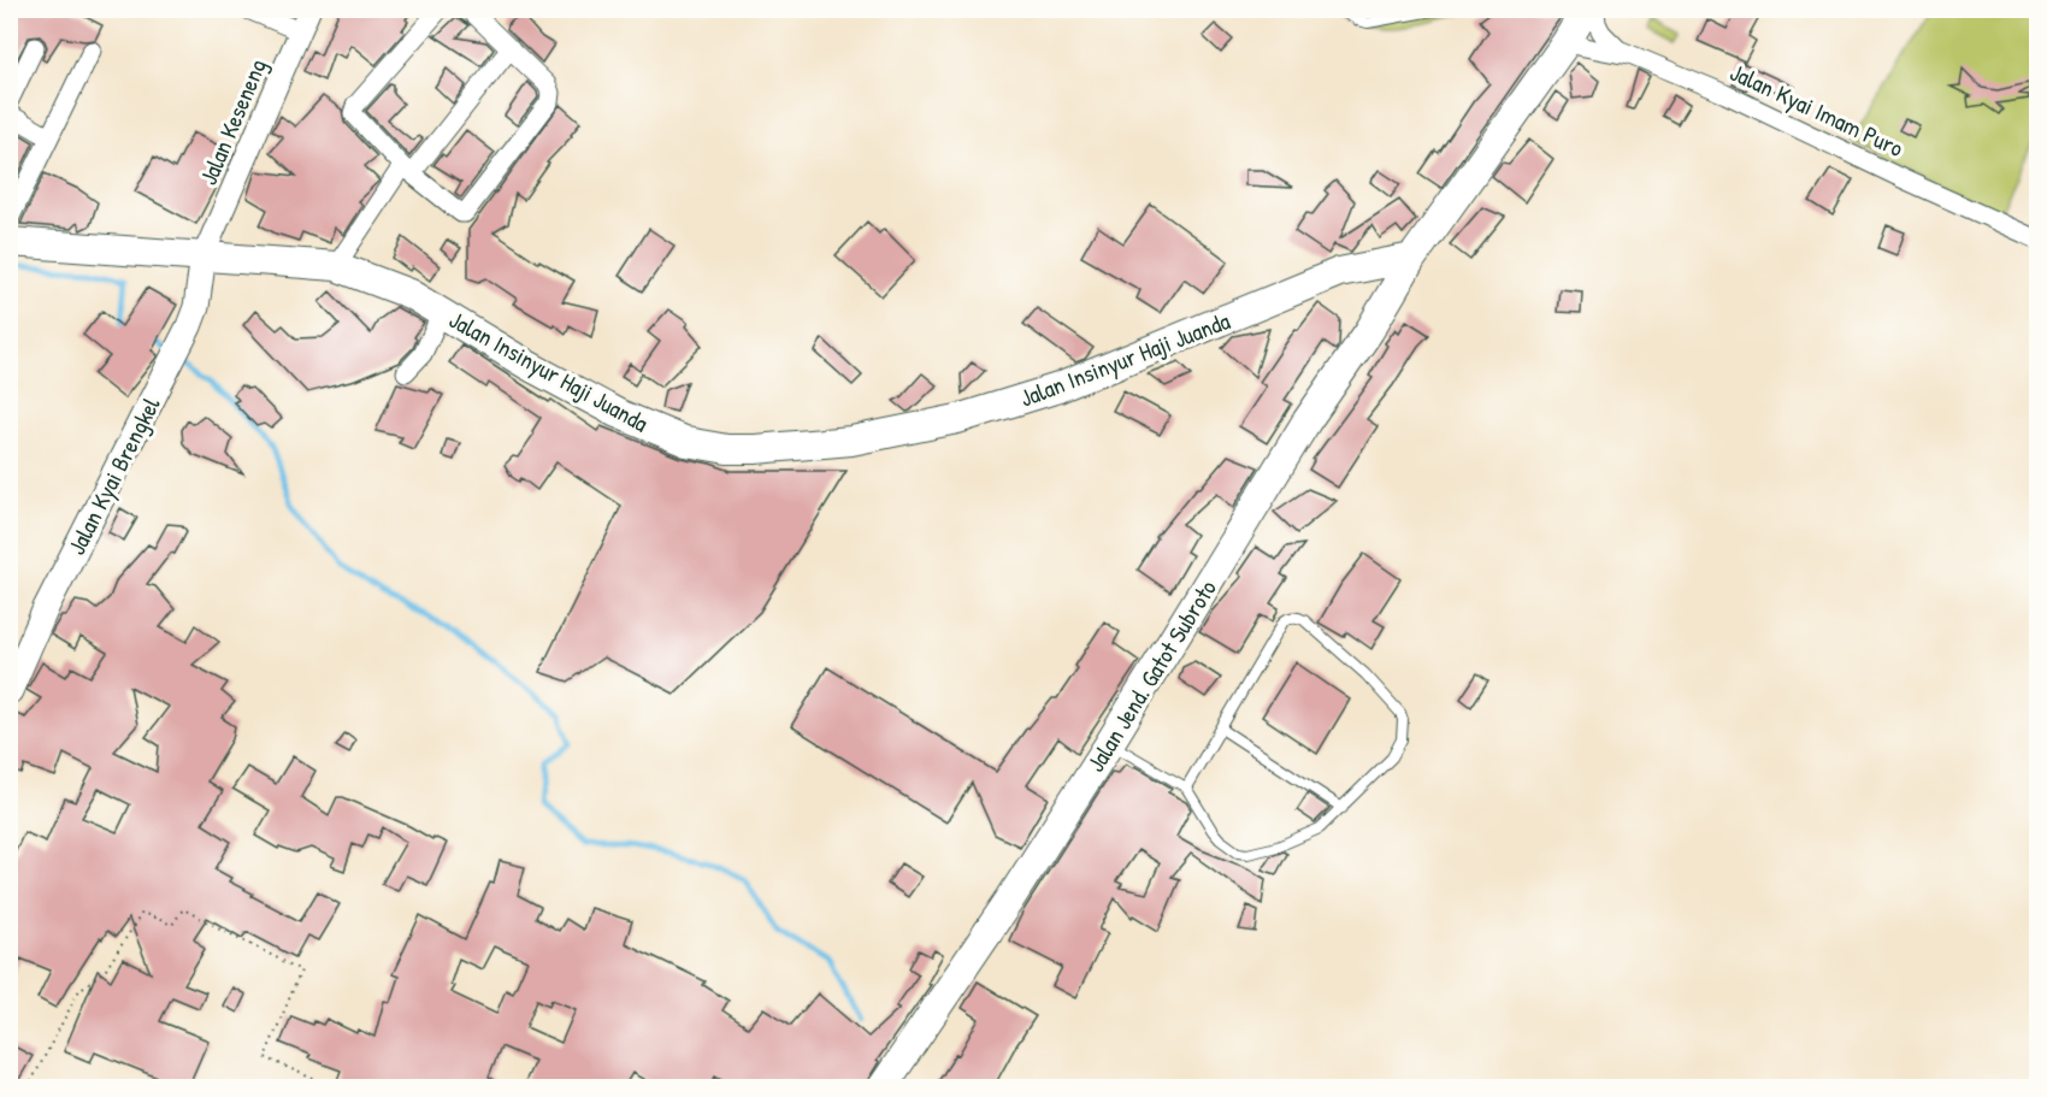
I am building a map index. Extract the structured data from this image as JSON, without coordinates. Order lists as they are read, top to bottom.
{
  "streets": {
    "main road": ["Jalan Insinyur Haji Juanda", "Jalan Kyai Brengkel", "Jalan Jend. Gatot Subroto"],
    "street": ["Jalan Kyai Imam Puro", "Jalan Keseneng"]
  },
  "crossings": [
    ["Jalan Kyai Imam Puro", "Jalan Jend. Gatot Subroto"],
    ["Jalan Keseneng", "Jalan Insinyur Haji Juanda"],
    ["Jalan Keseneng", "Jalan Kyai Brengkel"],
    ["Jalan Insinyur Haji Juanda", "Jalan Kyai Brengkel"],
    ["Jalan Insinyur Haji Juanda", "Jalan Jend. Gatot Subroto"]
  ]
}
